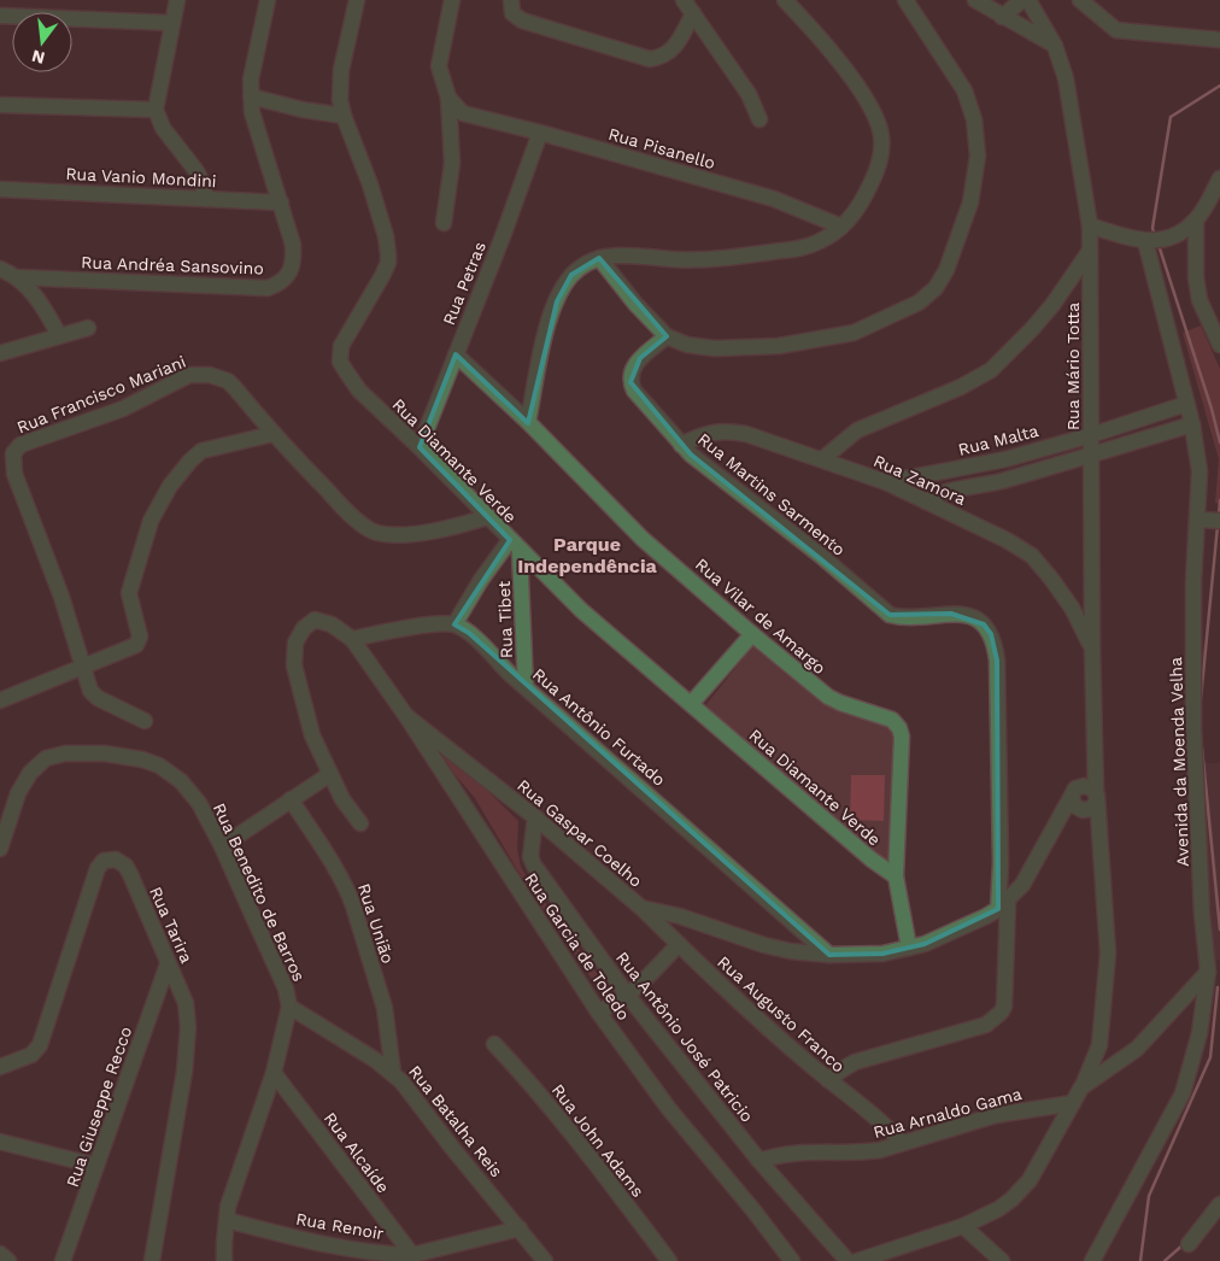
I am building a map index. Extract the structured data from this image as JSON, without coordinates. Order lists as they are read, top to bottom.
{
  "streets": {
    "street": [
      "Rua Pisanello",
      "Rua Vanio Mondini",
      "Rua Andréa Sansovino",
      "Rua Petras",
      "Rua Mário Totta",
      "Rua Francisco Mariani",
      "Rua Malta",
      "Rua Diamante Verde",
      "Rua Zamora",
      "Rua Martins Sarmento",
      "Rua Vilar de Amargo",
      "Rua Tibet",
      "Rua Antônio Furtado",
      "Avenida da Moenda Velha",
      "Rua Gaspar Coelho",
      "Rua Benedito de Barros",
      "Rua União",
      "Rua Tarira",
      "Rua Garcia de Toledo",
      "Rua Augusto Franco",
      "Rua Antônio José Patricio",
      "Rua Giuseppe Recco",
      "Rua Arnaldo Gama",
      "Rua Batalha Reis",
      "Rua John Adams",
      "Rua Alcaíde",
      "Rua Renoir"
    ]
  },
  "crossings": [
    ["Rua Pisanello", "Rua Petras"],
    ["Rua Vanio Mondini", "Rua Andréa Sansovino"],
    ["Rua Petras", "Rua Diamante Verde"],
    ["Rua Petras", "Rua Vilar de Amargo"],
    ["Rua Mário Totta", "Rua Malta"],
    ["Rua Mário Totta", "Rua Zamora"],
    ["Rua Mário Totta", "Rua Gaspar Coelho"],
    ["Rua Francisco Mariani", "Rua Diamante Verde"],
    ["Rua Malta", "Rua Zamora"],
    ["Rua Malta", "Avenida da Moenda Velha"],
    ["Rua Diamante Verde", "Rua Vilar de Amargo"],
    ["Rua Diamante Verde", "Rua Tibet"],
    ["Rua Zamora", "Rua Martins Sarmento"],
    ["Rua Martins Sarmento", "Rua Gaspar Coelho"],
    ["Rua Martins Sarmento", "Rua Augusto Franco"],
    ["Rua Vilar de Amargo", "Rua Gaspar Coelho"],
    ["Rua Tibet", "Rua Antônio Furtado"],
    ["Rua Antônio Furtado", "Rua Gaspar Coelho"],
    ["Rua Gaspar Coelho", "Rua Garcia de Toledo"],
    ["Rua Gaspar Coelho", "Rua Augusto Franco"],
    ["Rua Gaspar Coelho", "Rua Antônio José Patricio"],
    ["Rua Benedito de Barros", "Rua Batalha Reis"],
    ["Rua Benedito de Barros", "Rua Alcaíde"],
    ["Rua Benedito de Barros", "Rua Renoir"],
    ["Rua União", "Rua Batalha Reis"],
    ["Rua Tarira", "Rua Giuseppe Recco"],
    ["Rua Augusto Franco", "Rua Arnaldo Gama"],
    ["Rua Antônio José Patricio", "Rua Arnaldo Gama"],
    ["Rua Batalha Reis", "Rua Renoir"],
    ["Rua Alcaíde", "Rua Renoir"]
  ],
  "districts": ["Parque Independência"],
  "north": "bottom"
}
